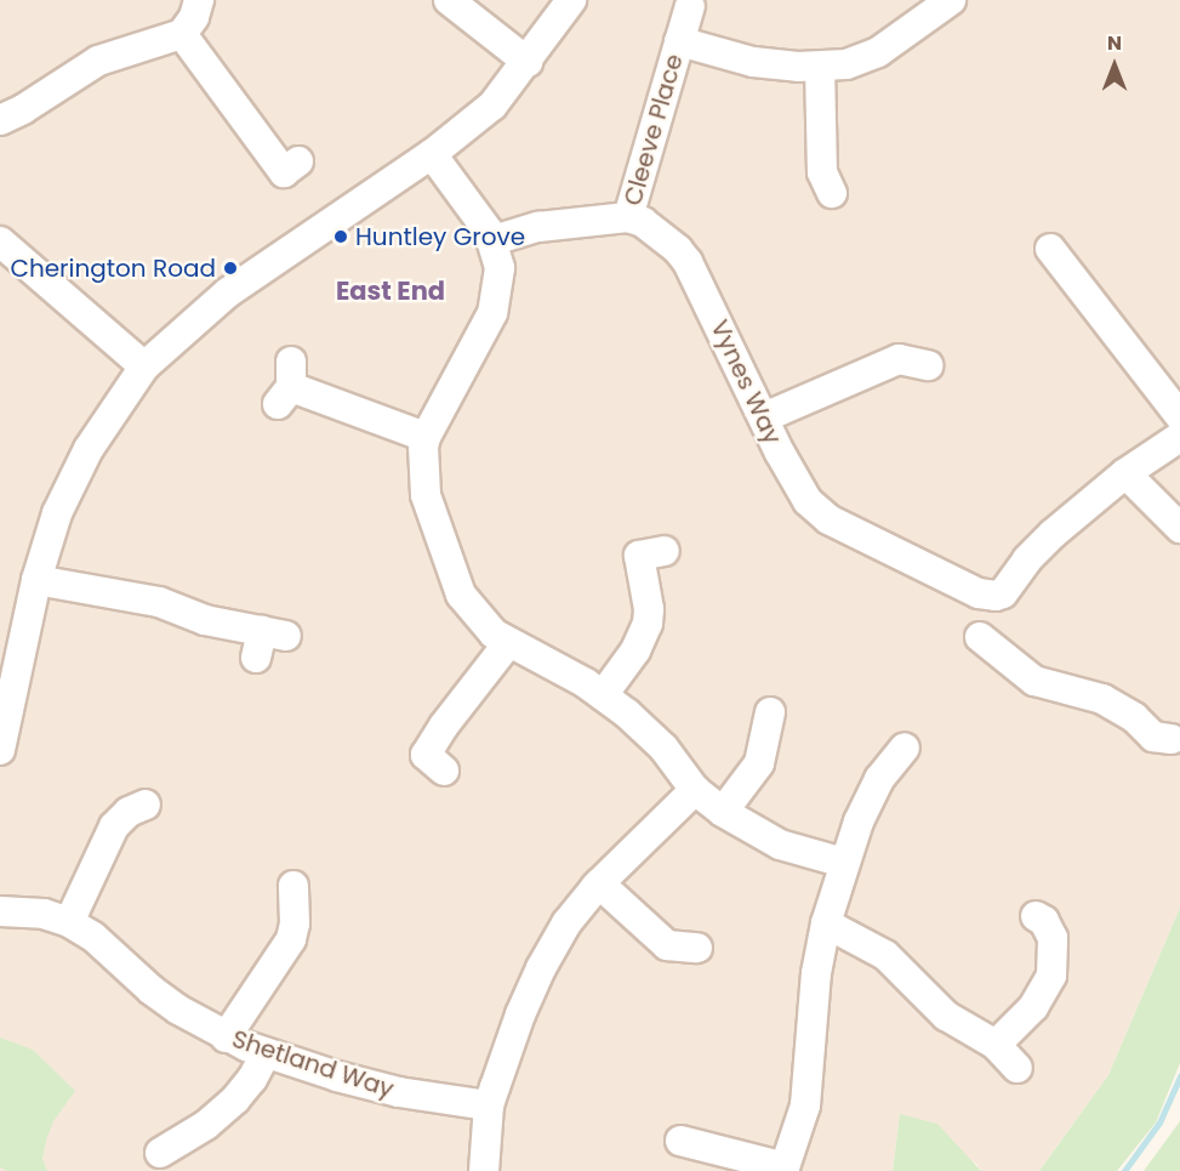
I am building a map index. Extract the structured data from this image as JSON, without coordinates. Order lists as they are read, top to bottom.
{
  "streets": {
    "street": ["Cleeve Place", "Vynes Way", "Shetland Way"]
  },
  "crossings": [
    ["Cleeve Place", "Vynes Way"]
  ],
  "districts": ["East End"],
  "places": ["Huntley Grove", "Cherington Road"],
  "north": "top"
}
